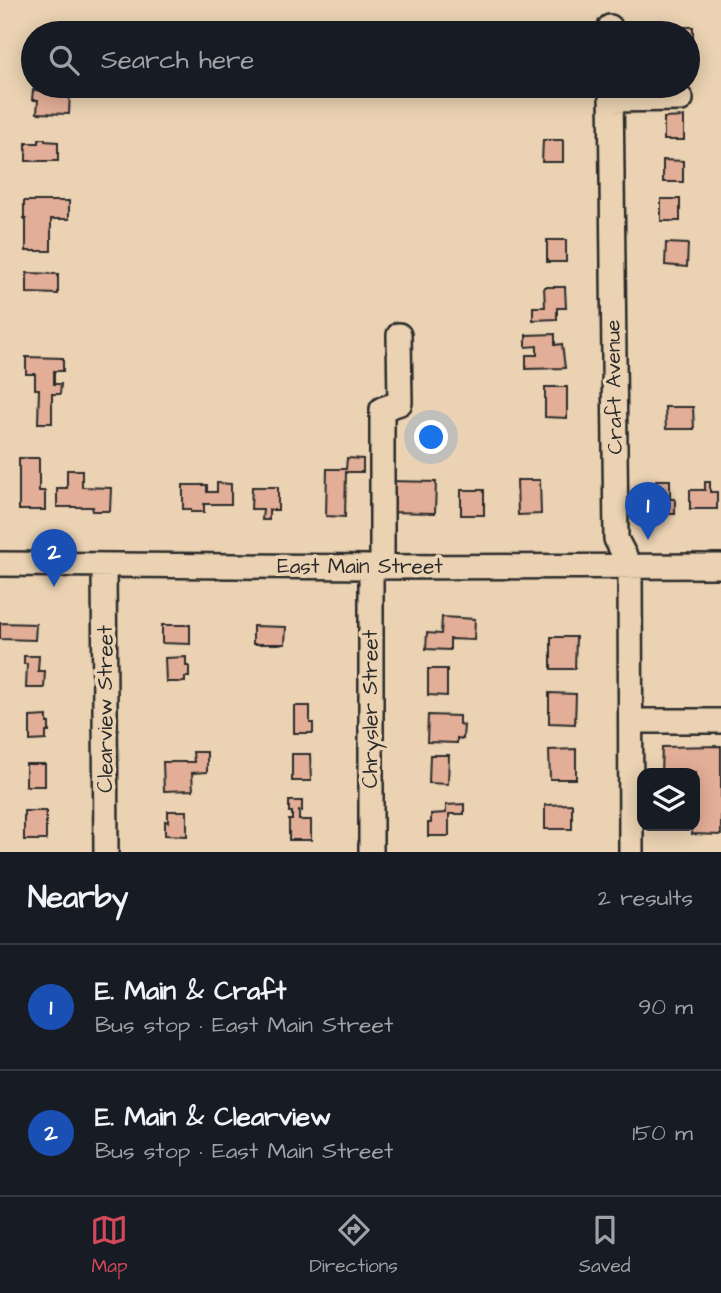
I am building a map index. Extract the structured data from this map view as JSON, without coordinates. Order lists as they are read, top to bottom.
{
  "streets": {
    "street": [
      "Craft Avenue",
      "East Main Street",
      "Clearview Street",
      "Chrysler Street"
    ]
  },
  "crossings": [
    ["Craft Avenue", "East Main Street"],
    ["East Main Street", "Clearview Street"],
    ["East Main Street", "Chrysler Street"]
  ],
  "page": {
    "search": "Search here",
    "pins": ["1", "2"],
    "heading": ["Nearby", "2 results"],
    "list": [
      {
        "mark": "1",
        "name": "E. Main & Craft",
        "note": "Bus stop · East Main Street",
        "value": "90 m"
      },
      {
        "mark": "2",
        "name": "E. Main & Clearview",
        "note": "Bus stop · East Main Street",
        "value": "150 m"
      }
    ],
    "nav": ["Map", "Directions", "Saved"]
  }
}
